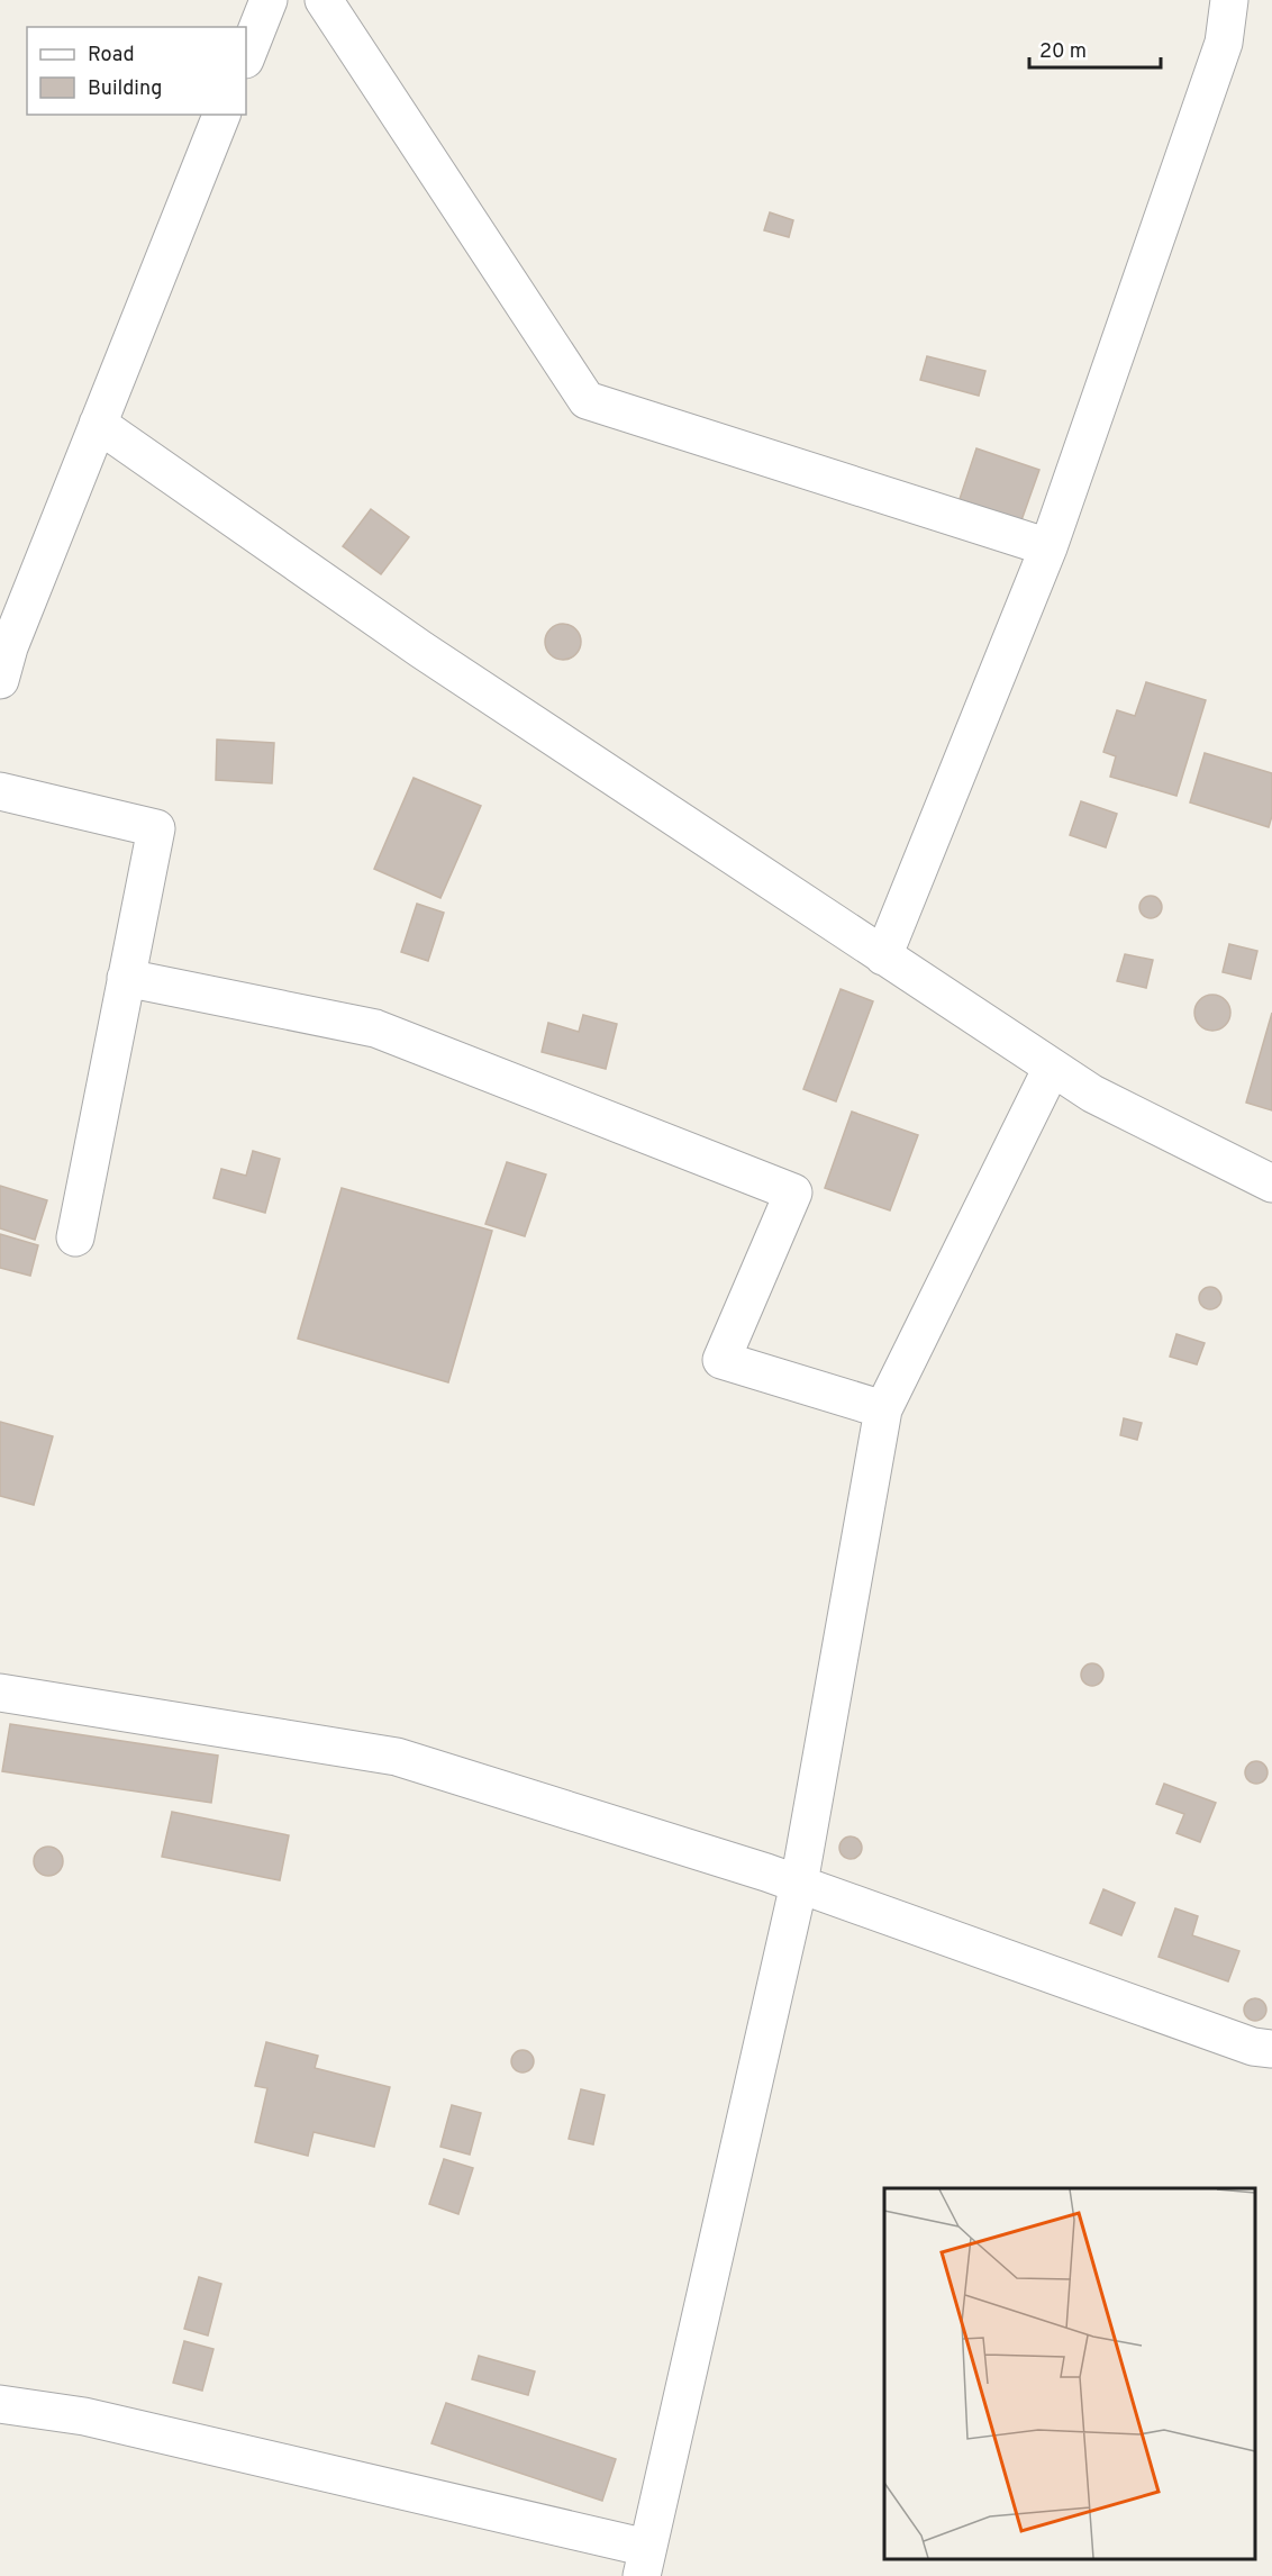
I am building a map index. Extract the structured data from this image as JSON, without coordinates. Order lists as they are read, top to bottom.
{
  "legend": ["Road", "Building"],
  "scale_bar": "20 m"
}
